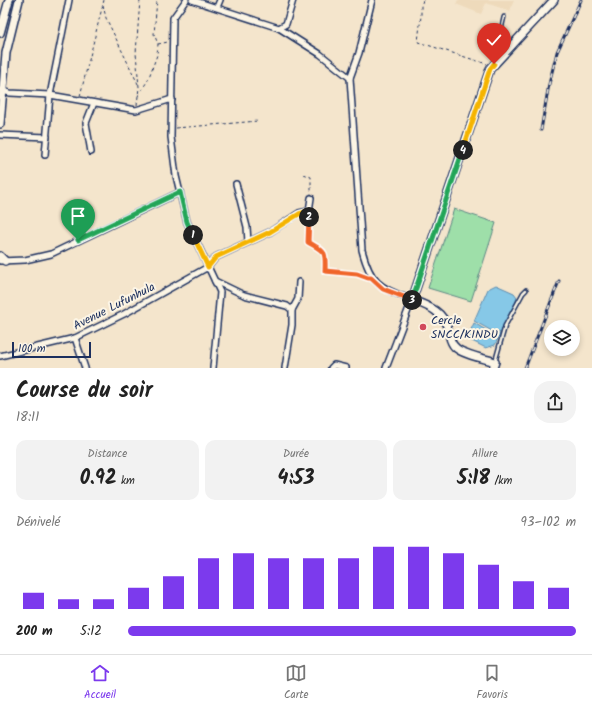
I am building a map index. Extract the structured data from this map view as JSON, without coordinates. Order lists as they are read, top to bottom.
{
  "streets": {
    "street": ["Avenue Lufunhula"]
  },
  "places": ["Cercle SNCC/KINDU"],
  "scale_bar": "100 m",
  "page": {
    "pins": [
      "4",
      "2",
      "1",
      "3"
    ],
    "scale": "100 m",
    "heading": ["Course du soir", "18:11"],
    "stats": [
      ["Distance", "0.92 km"],
      ["Durée", "4:53"],
      ["Allure", "5:18 /km"]
    ],
    "chart": ["Dénivelé", "93–102 m"],
    "list": [
      {
        "name": "200 m",
        "note": "5:12"
      }
    ],
    "tabs": ["Accueil", "Carte", "Favoris"]
  }
}
